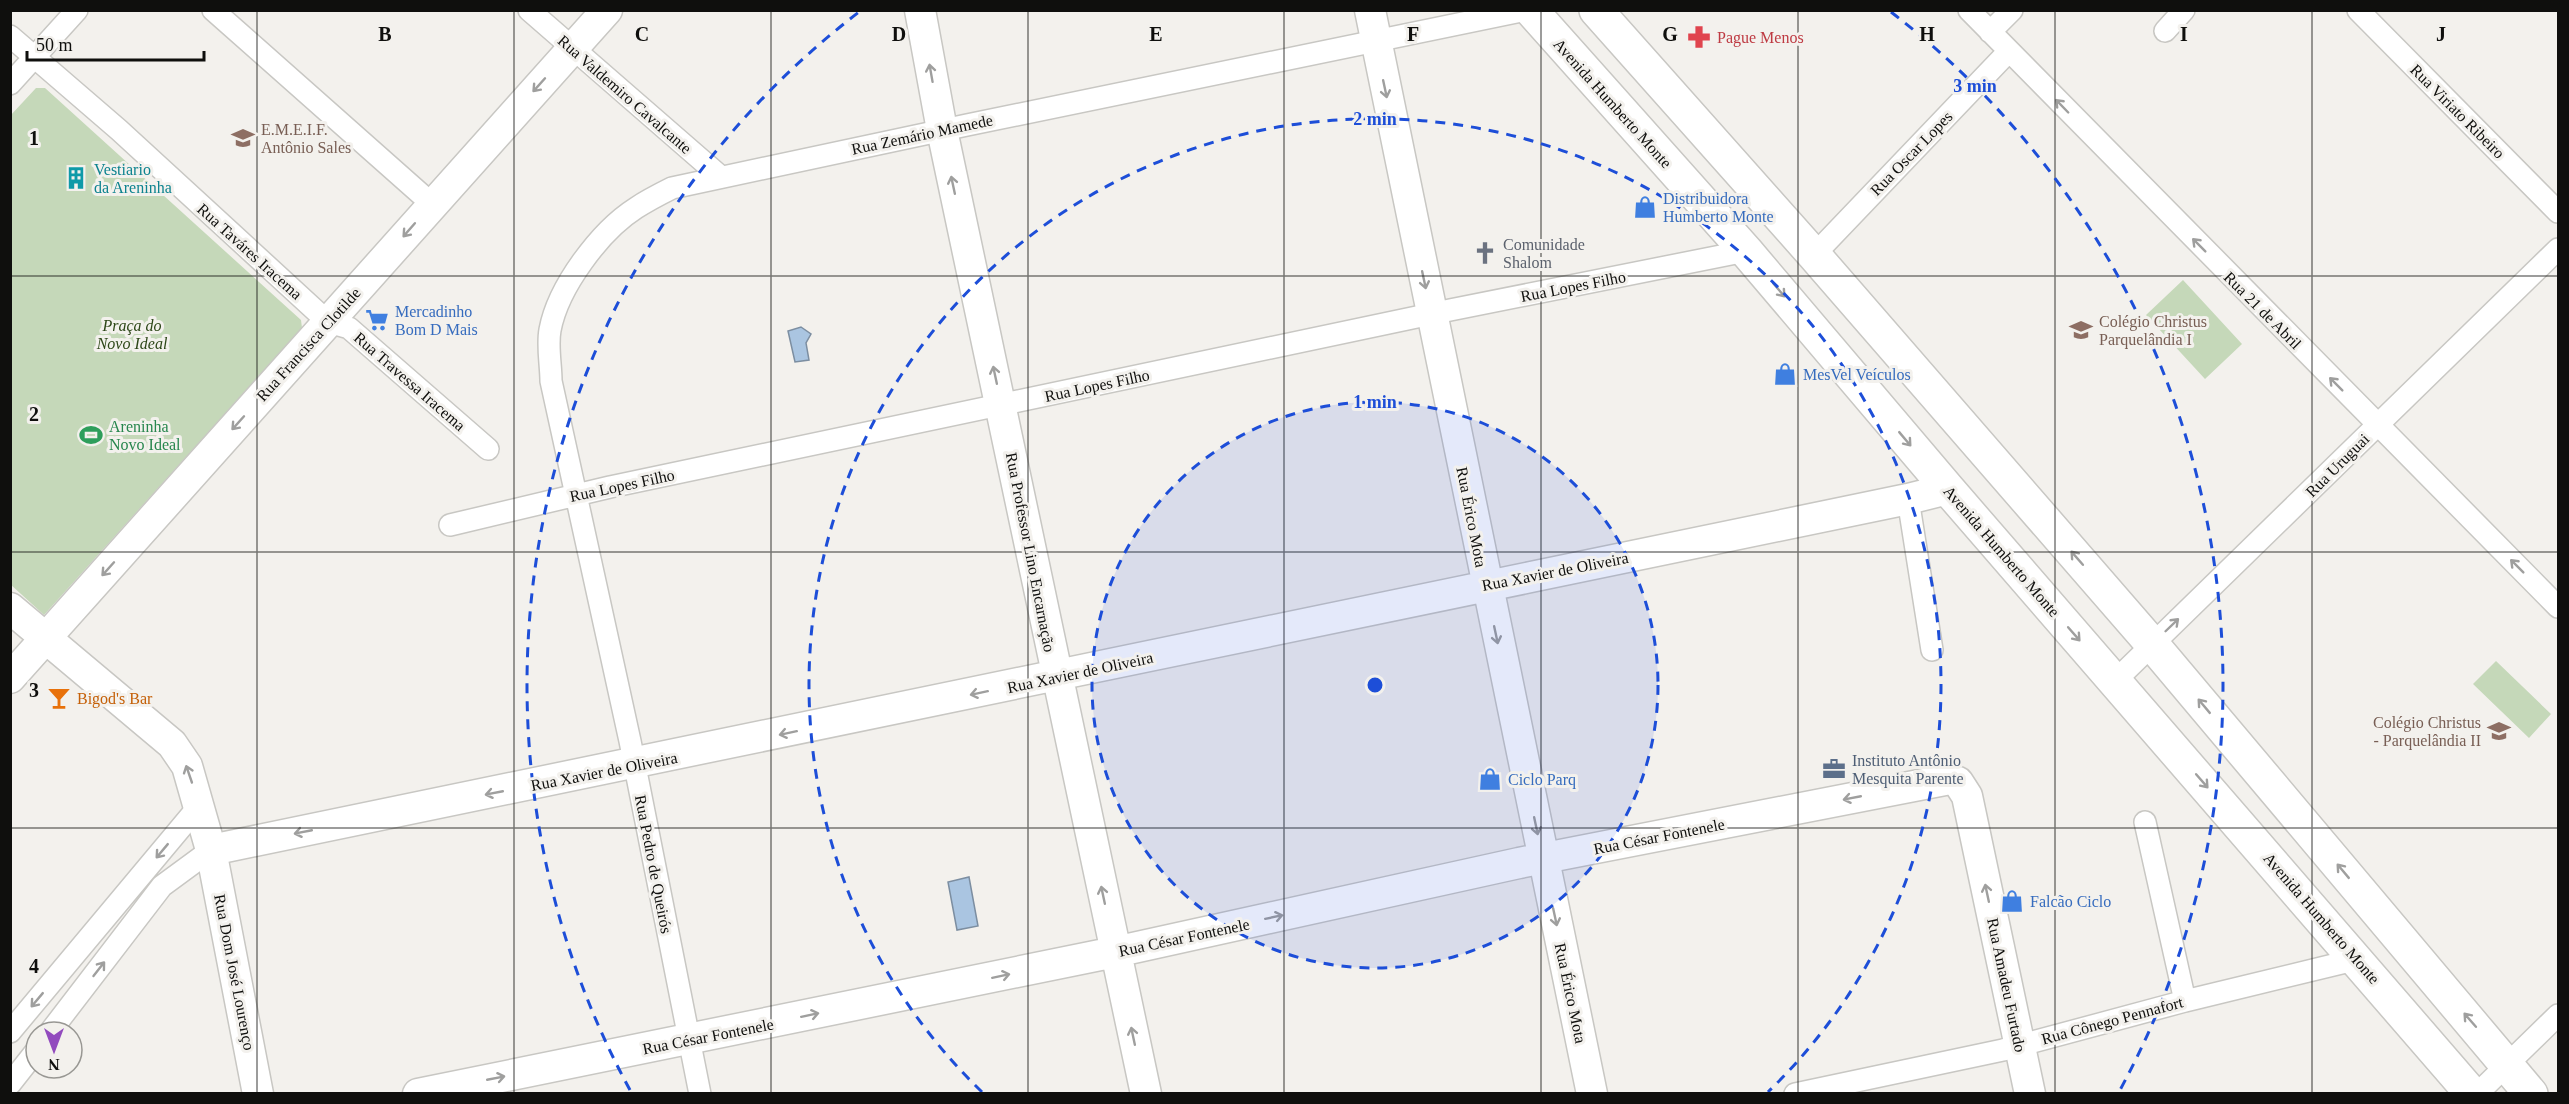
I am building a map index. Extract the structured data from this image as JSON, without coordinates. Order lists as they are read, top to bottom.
{
  "streets": {
    "main road": ["Avenida Humberto Monte"],
    "street": [
      "Rua Valdemiro Cavalcante",
      "Rua Viriato Ribeiro",
      "Rua Zemário Mamede",
      "Rua Oscar Lopes",
      "Rua Taváres Iracema",
      "Rua Lopes Filho",
      "Rua 21 de Abril",
      "Rua Francisca Clotilde",
      "Rua Travessa Iracema",
      "Rua Uruguai",
      "Rua Érico Mota",
      "Rua Professor Lino Encarnação",
      "Rua Xavier de Oliveira",
      "Rua César Fontenele",
      "Rua Pedro de Queirós",
      "Rua Dom José Lourenço",
      "Rua Amadeu Furtado",
      "Rua Cônego Pennafort"
    ]
  },
  "crossings": [
    ["Rua Valdemiro Cavalcante", "Rua Zemário Mamede"],
    ["Rua Valdemiro Cavalcante", "Rua Francisca Clotilde"],
    ["Avenida Humberto Monte", "Rua Lopes Filho"],
    ["Avenida Humberto Monte", "Rua Uruguai"],
    ["Avenida Humberto Monte", "Rua Xavier de Oliveira"],
    ["Avenida Humberto Monte", "Rua Cônego Pennafort"],
    ["Rua Zemário Mamede", "Rua Lopes Filho"],
    ["Rua Zemário Mamede", "Rua Érico Mota"],
    ["Rua Zemário Mamede", "Rua Professor Lino Encarnação"],
    ["Rua Zemário Mamede", "Rua Pedro de Queirós"],
    ["Rua Oscar Lopes", "Rua 21 de Abril"],
    ["Rua Taváres Iracema", "Rua Francisca Clotilde"],
    ["Rua Taváres Iracema", "Rua Travessa Iracema"],
    ["Rua Lopes Filho", "Rua Érico Mota"],
    ["Rua Lopes Filho", "Rua Professor Lino Encarnação"],
    ["Rua Lopes Filho", "Rua Pedro de Queirós"],
    ["Rua 21 de Abril", "Rua Uruguai"],
    ["Rua Francisca Clotilde", "Rua Travessa Iracema"],
    ["Rua Francisca Clotilde", "Rua Dom José Lourenço"],
    ["Rua Érico Mota", "Rua Xavier de Oliveira"],
    ["Rua Érico Mota", "Rua César Fontenele"],
    ["Rua Professor Lino Encarnação", "Rua Xavier de Oliveira"],
    ["Rua Professor Lino Encarnação", "Rua César Fontenele"],
    ["Rua Xavier de Oliveira", "Rua Pedro de Queirós"],
    ["Rua Xavier de Oliveira", "Rua Dom José Lourenço"],
    ["Rua César Fontenele", "Rua Pedro de Queirós"],
    ["Rua César Fontenele", "Rua Amadeu Furtado"],
    ["Rua Amadeu Furtado", "Rua Cônego Pennafort"]
  ],
  "one_way": [
    "Rua 21 de Abril",
    "Rua Francisca Clotilde",
    "Rua Uruguai",
    "Rua Érico Mota",
    "Rua Professor Lino Encarnação",
    "Rua Xavier de Oliveira",
    "Rua Dom José Lourenço"
  ],
  "parks": ["Praça do Novo Ideal"],
  "places": {
    "pharmacy": ["Pague Menos"],
    "school or university": ["E.M.E.I.F. Antônio Sales", "Colégio Christus Parquelândia I", "Colégio Christus - Parquelândia II"],
    "building": ["Vestiario da Areninha"],
    "shop": [
      "Distribuidora Humberto Monte",
      "MesVel Veículos",
      "Ciclo Parq",
      "Falcão Ciclo"
    ],
    "church": ["Comunidade Shalom"],
    "supermarket": ["Mercadinho Bom D Mais"],
    "sports": ["Areninha Novo Ideal"],
    "bar": ["Bigod's Bar"],
    "office": ["Instituto Antônio Mesquita Parente"]
  },
  "scale_bar": "50 m",
  "north": "bottom",
  "grid": {
    "columns": [
      "B",
      "C",
      "D",
      "E",
      "F",
      "G",
      "H",
      "I",
      "J"
    ],
    "rows": [
      "1",
      "2",
      "3",
      "4"
    ]
  },
  "rings": ["3 min", "2 min", "1 min"]
}
